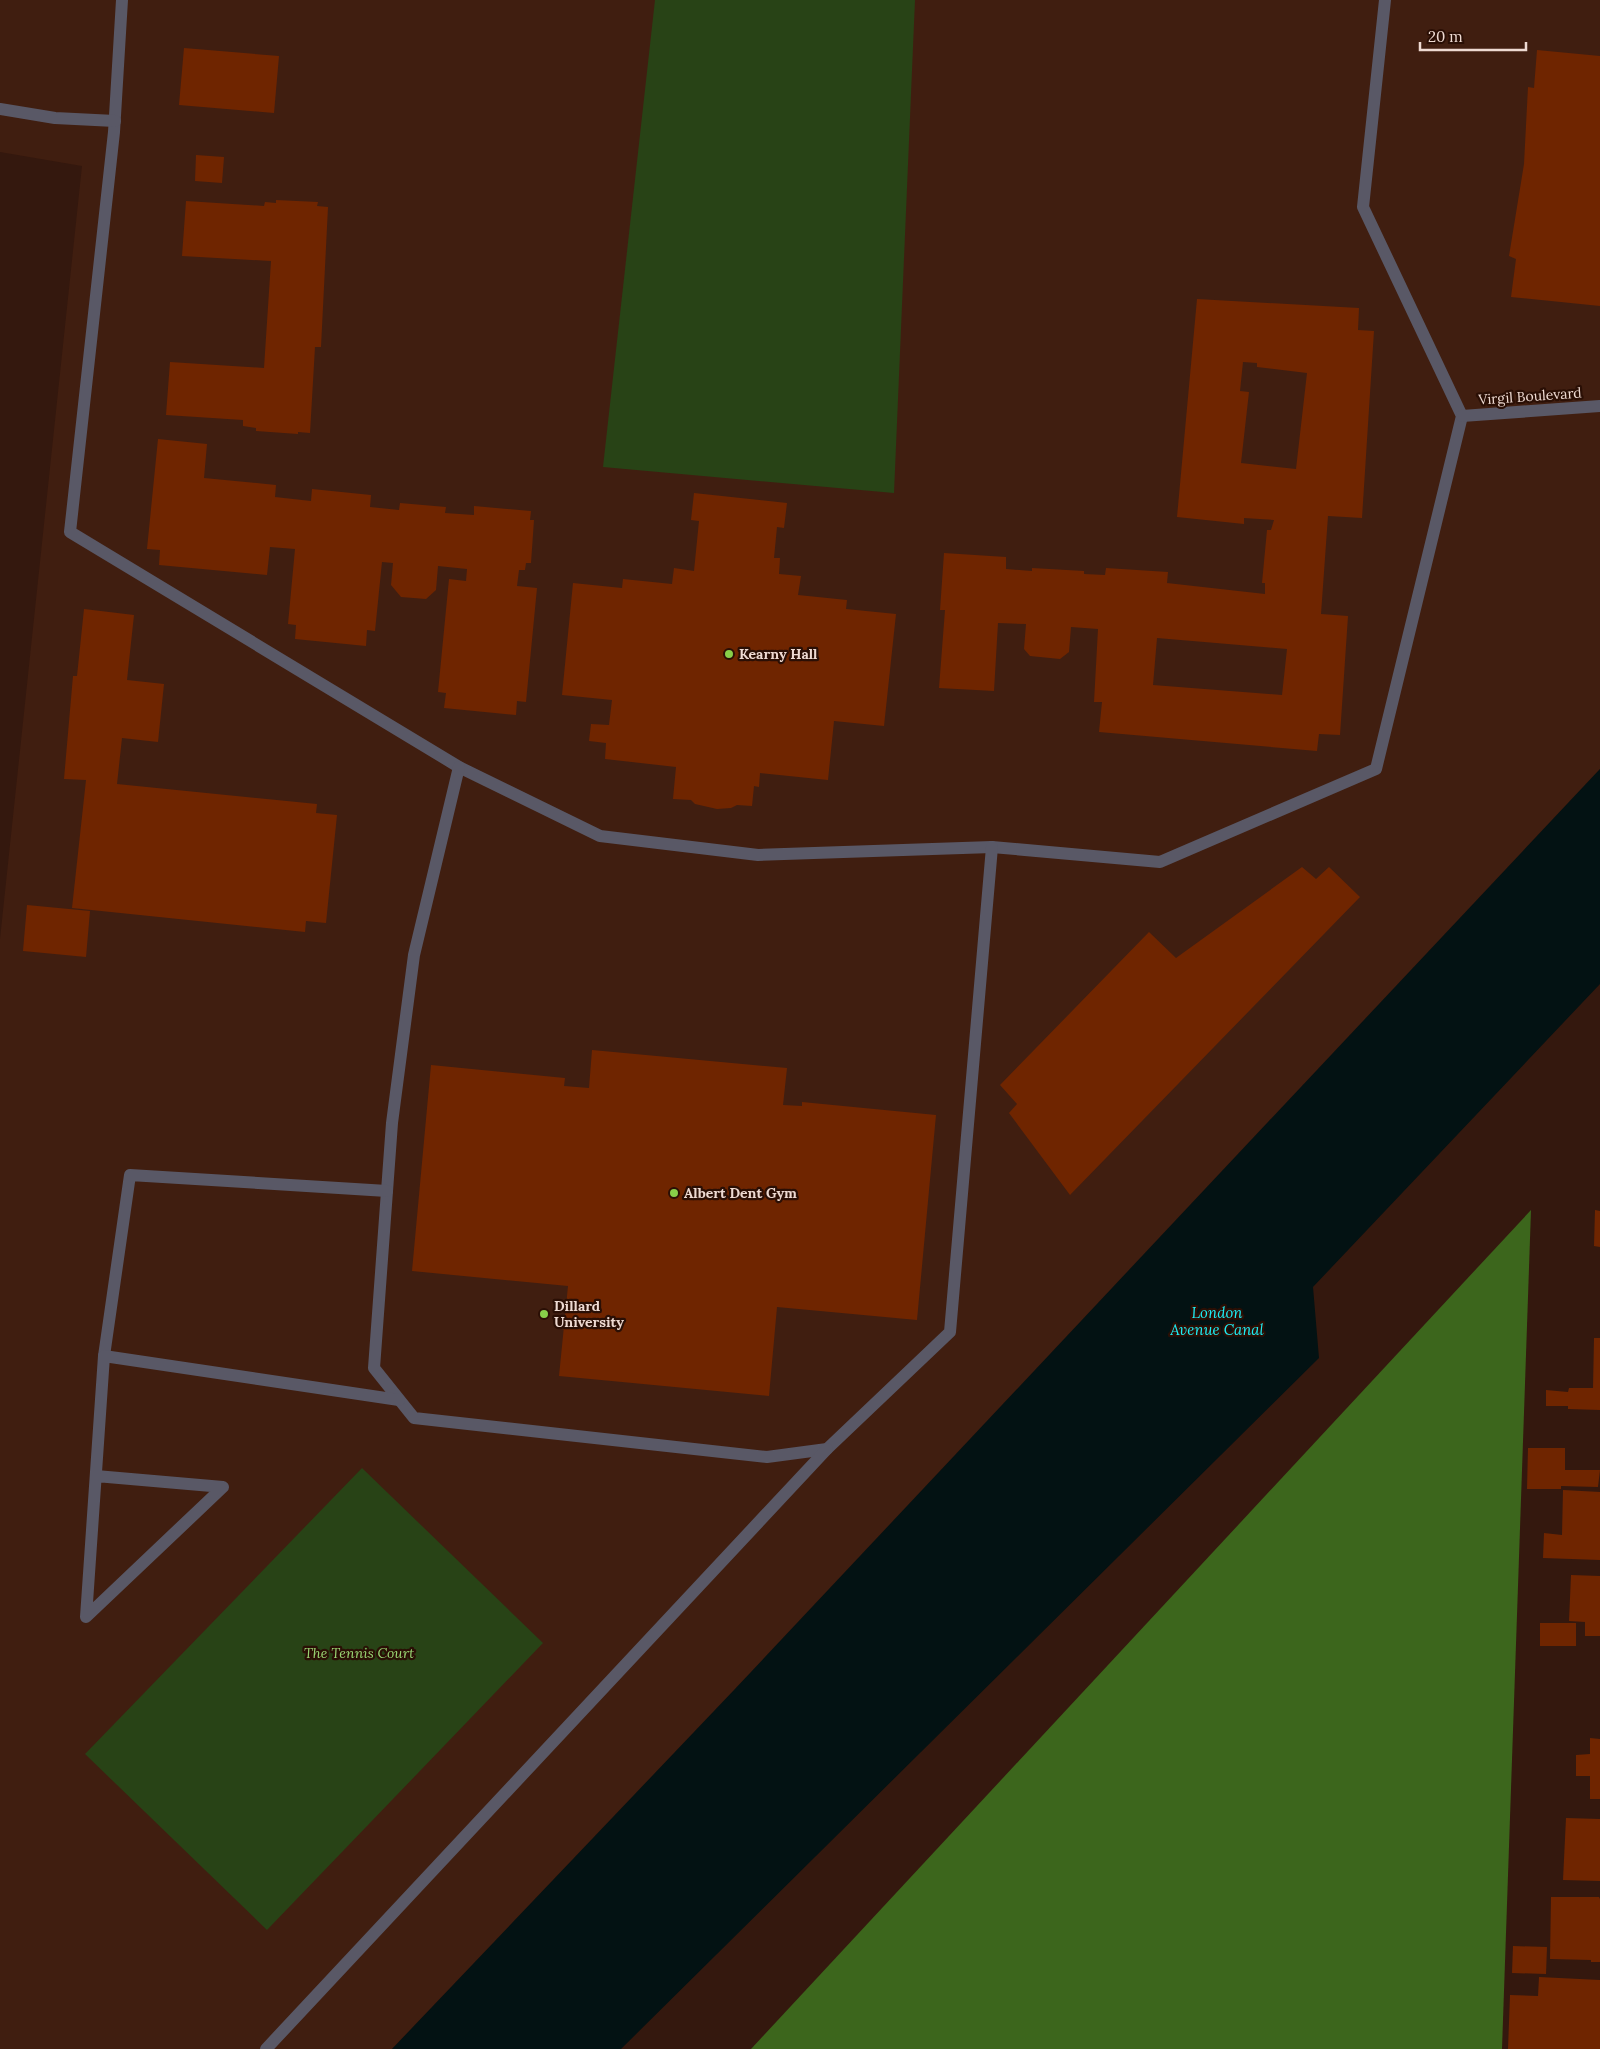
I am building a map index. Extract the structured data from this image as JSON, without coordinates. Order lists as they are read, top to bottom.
{
  "streets": {
    "street": ["Virgil Boulevard"]
  },
  "water": ["London Avenue Canal"],
  "parks": ["The Tennis Court"],
  "places": ["Kearny Hall", "Albert Dent Gym", "Dillard University"],
  "scale_bar": "20 m"
}
